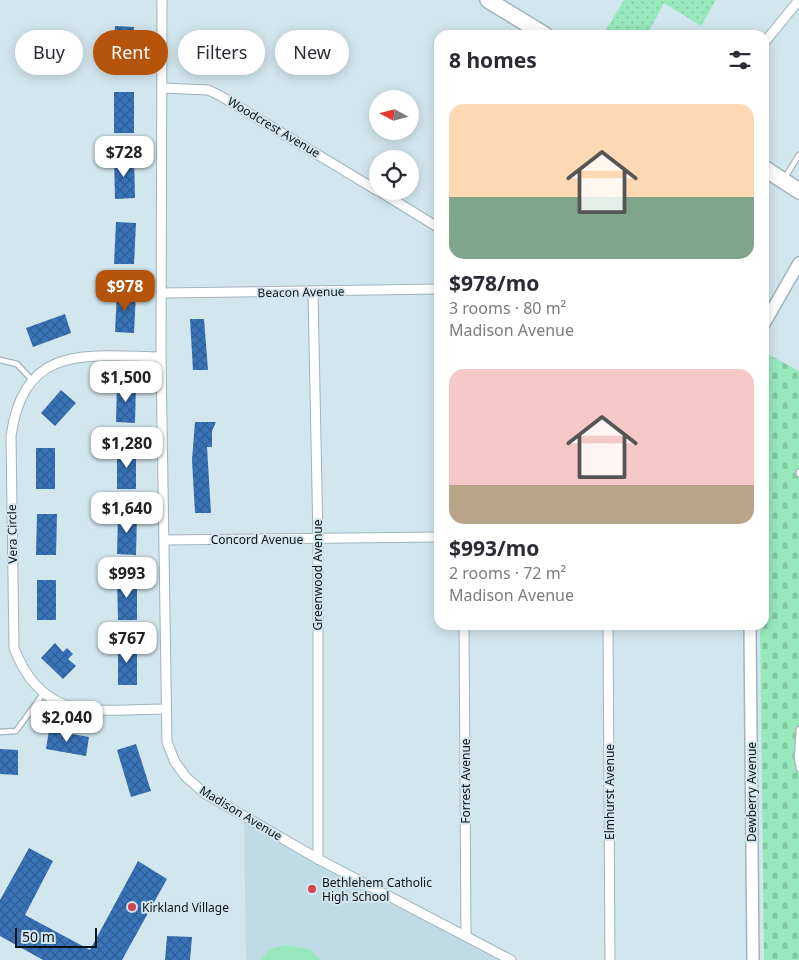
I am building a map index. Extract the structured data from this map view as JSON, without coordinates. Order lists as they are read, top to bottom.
{
  "streets": {
    "street": [
      "Woodcrest Avenue",
      "Beacon Avenue",
      "Vera Circle",
      "Concord Avenue",
      "Greenwood Avenue",
      "Forrest Avenue",
      "Elmhurst Avenue",
      "Dewberry Avenue",
      "Madison Avenue"
    ]
  },
  "crossings": [
    ["Woodcrest Avenue", "Madison Avenue"],
    ["Beacon Avenue", "Greenwood Avenue"],
    ["Beacon Avenue", "Madison Avenue"],
    ["Vera Circle", "Madison Avenue"],
    ["Concord Avenue", "Greenwood Avenue"],
    ["Concord Avenue", "Madison Avenue"],
    ["Greenwood Avenue", "Madison Avenue"],
    ["Forrest Avenue", "Madison Avenue"]
  ],
  "places": ["Bethlehem Catholic High School", "Kirkland Village"],
  "scale_bar": "50 m",
  "north": "left",
  "page": {
    "chip": [
      "Buy",
      "Rent",
      "Filters",
      "New"
    ],
    "heading": "8 homes",
    "list": [
      {
        "name": "$978/mo",
        "note": "3 rooms · 80 m² · Madison Avenue"
      },
      {
        "name": "$993/mo",
        "note": "2 rooms · 72 m² · Madison Avenue"
      }
    ],
    "price": [
      "$728",
      "$978",
      "$1,500",
      "$1,280",
      "$1,640",
      "$993",
      "$767",
      "$2,040"
    ],
    "scale": "50 m"
  }
}
